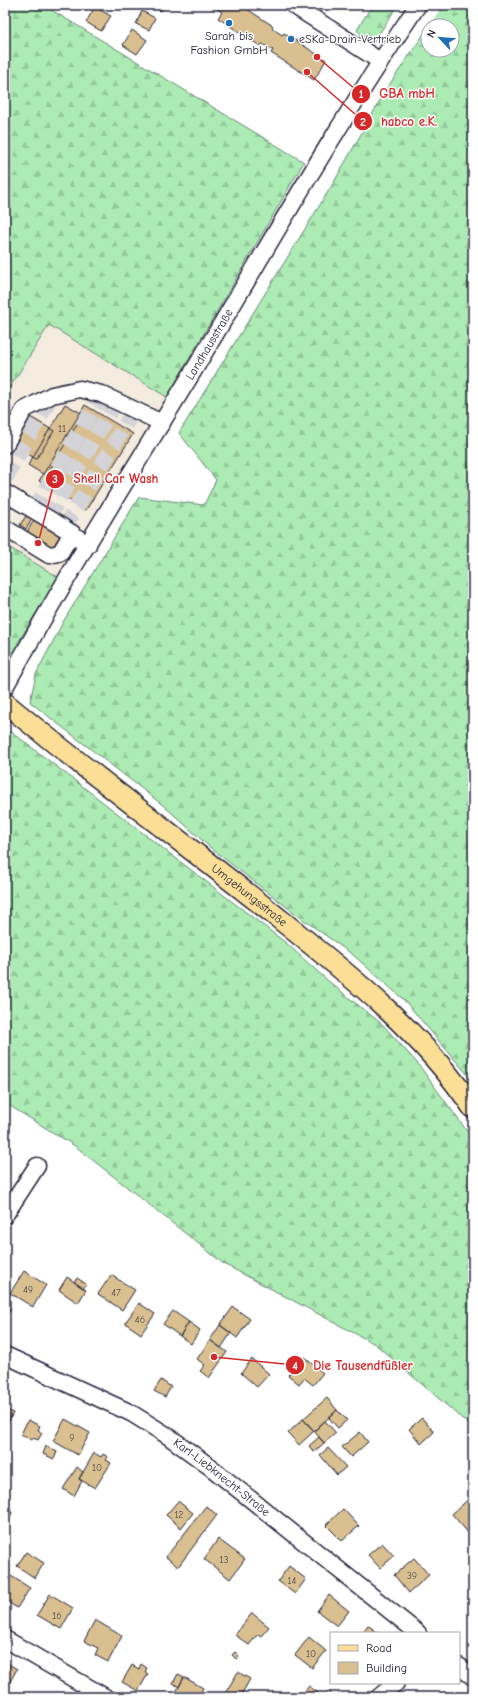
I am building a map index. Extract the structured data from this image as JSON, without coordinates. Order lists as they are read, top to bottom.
{
  "streets": {
    "main road": ["Umgehungsstraße"],
    "street": ["Landhausstraße", "Karl-Liebknecht-Straße"]
  },
  "places": [
    "Sarah bis Fashion GmbH",
    "eSKa-Drain-Vertrieb",
    "GBA mbH",
    "habco e.K.",
    "Shell Car Wash",
    "Die Tausendfüßler"
  ],
  "house_numbers": [
    "11",
    "49",
    "47",
    "46",
    "9",
    "10",
    "12",
    "13",
    "39",
    "14",
    "16",
    "10"
  ],
  "legend": ["Road", "Building"],
  "north": "top left"
}
